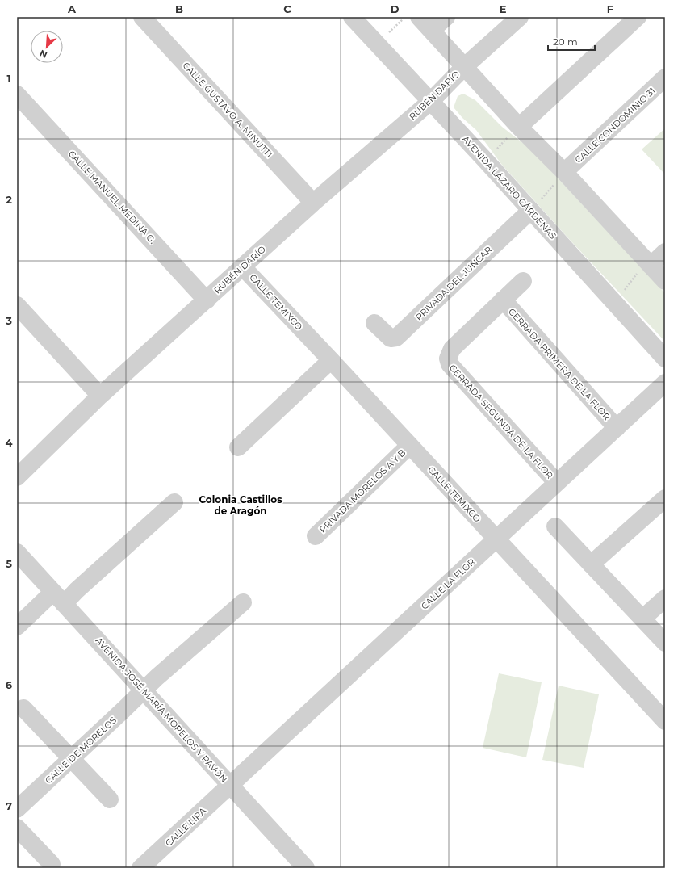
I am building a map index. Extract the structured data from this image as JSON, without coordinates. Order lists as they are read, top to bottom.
{
  "streets": {
    "street": [
      "RUBÉN DARÍO",
      "CALLE GUSTAVO A. MINUTTI",
      "CALLE CONDOMINIO 31",
      "AVENIDA LÁZARO CÁRDENAS",
      "CALLE MANUEL MEDINA G.",
      "PRIVADA DEL JUNCAR",
      "CALLE TEMIXCO",
      "CERRADA PRIMERA DE LA FLOR",
      "CERRADA SEGUNDA DE LA FLOR",
      "PRIVADA MORELOS A Y B",
      "CALLE LA FLOR",
      "AVENIDA JOSÉ MARÍA MORELOS Y PAVÓN",
      "CALLE DE MORELOS",
      "CALLE LIRA"
    ]
  },
  "crossings": [
    ["RUBÉN DARÍO", "CALLE GUSTAVO A. MINUTTI"],
    ["RUBÉN DARÍO", "AVENIDA LÁZARO CÁRDENAS"],
    ["RUBÉN DARÍO", "CALLE MANUEL MEDINA G."],
    ["RUBÉN DARÍO", "CALLE TEMIXCO"],
    ["AVENIDA LÁZARO CÁRDENAS", "PRIVADA DEL JUNCAR"],
    ["CALLE TEMIXCO", "PRIVADA MORELOS A Y B"],
    ["CALLE TEMIXCO", "CALLE LA FLOR"],
    ["CERRADA PRIMERA DE LA FLOR", "CERRADA SEGUNDA DE LA FLOR"],
    ["CERRADA PRIMERA DE LA FLOR", "CALLE LA FLOR"],
    ["CERRADA SEGUNDA DE LA FLOR", "CALLE LA FLOR"],
    ["CALLE LA FLOR", "AVENIDA JOSÉ MARÍA MORELOS Y PAVÓN"],
    ["CALLE LA FLOR", "CALLE LIRA"],
    ["AVENIDA JOSÉ MARÍA MORELOS Y PAVÓN", "CALLE DE MORELOS"],
    ["AVENIDA JOSÉ MARÍA MORELOS Y PAVÓN", "CALLE LIRA"]
  ],
  "districts": ["Colonia Castillos de Aragón"],
  "scale_bar": "20 m",
  "north": "bottom left",
  "grid": {
    "columns": [
      "A",
      "B",
      "C",
      "D",
      "E",
      "F"
    ],
    "rows": [
      "1",
      "2",
      "3",
      "4",
      "5",
      "6",
      "7"
    ]
  }
}
